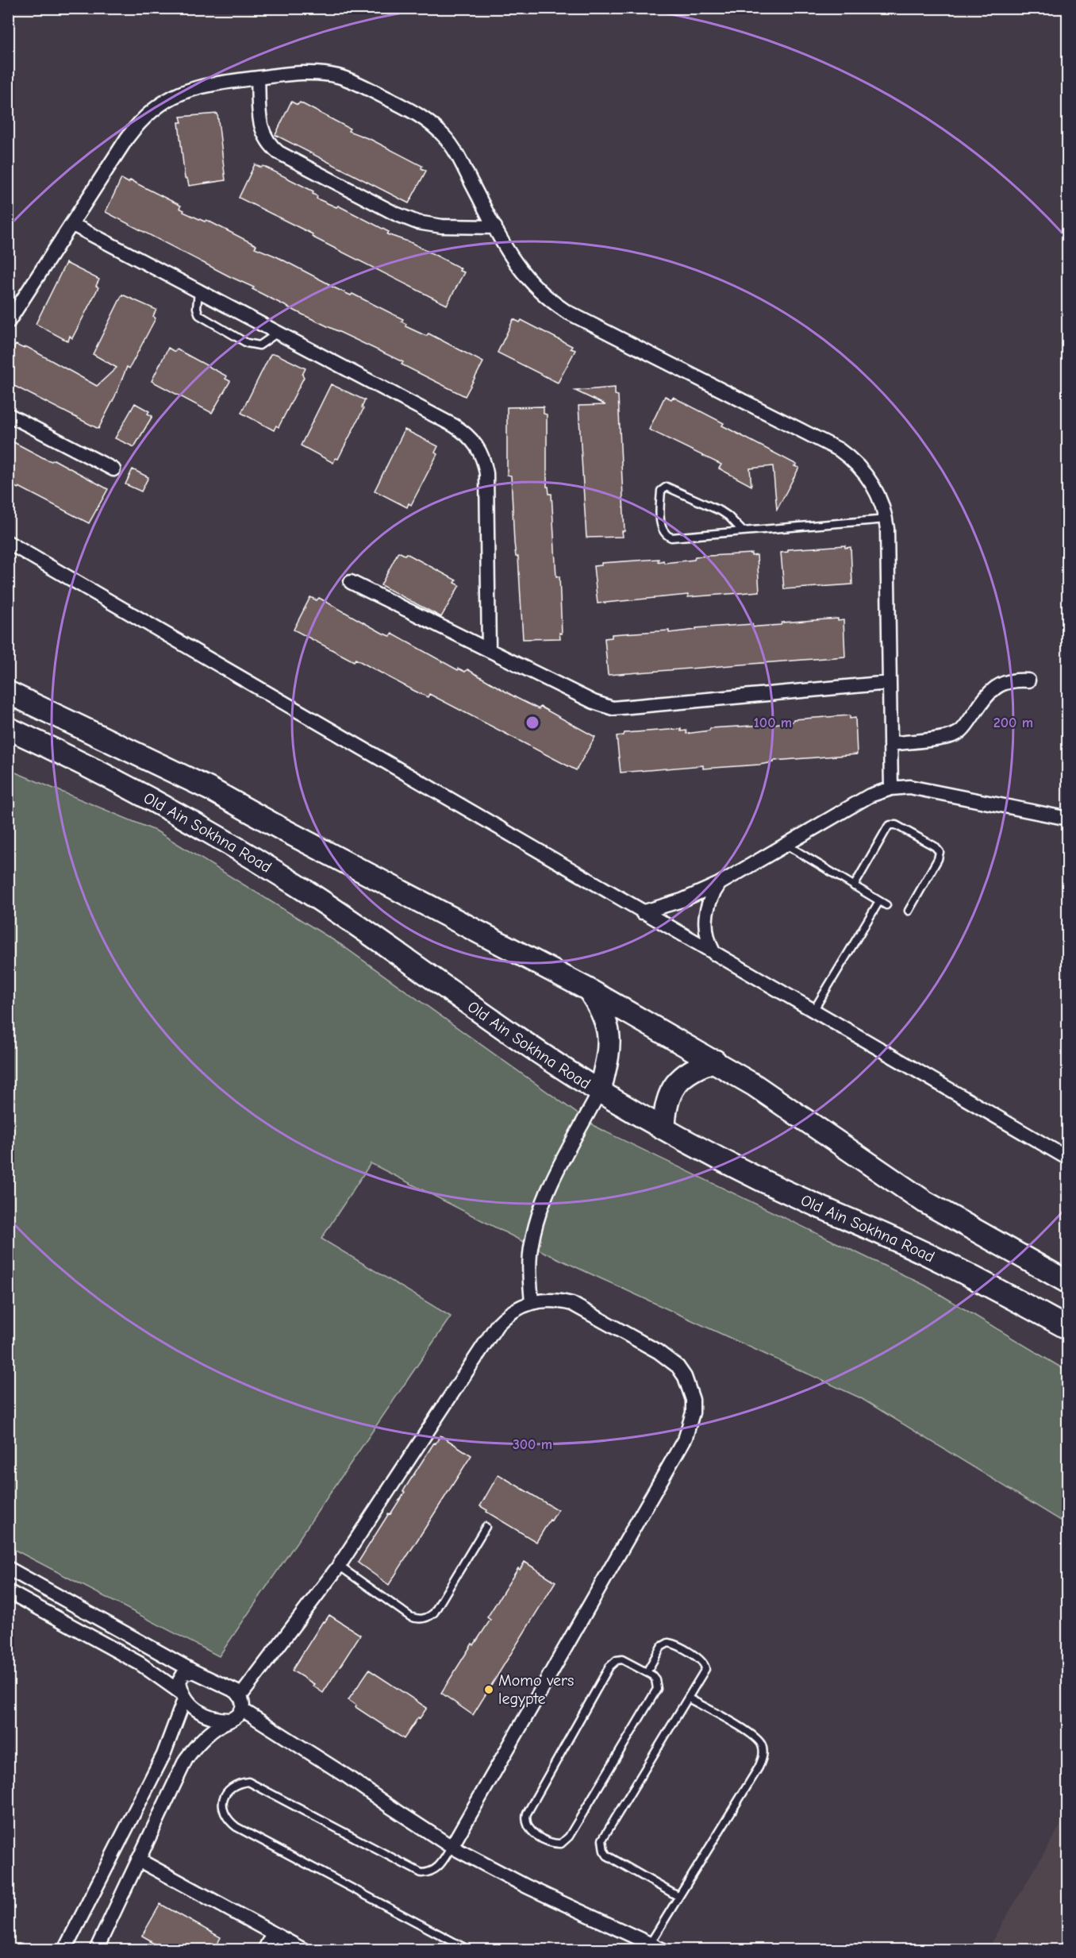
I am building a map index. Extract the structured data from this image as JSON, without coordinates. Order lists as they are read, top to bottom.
{
  "streets": {
    "main road": ["Old Ain Sokhna Road"]
  },
  "places": ["Momo vers legypte"],
  "rings": ["100 m", "200 m", "300 m"]
}
